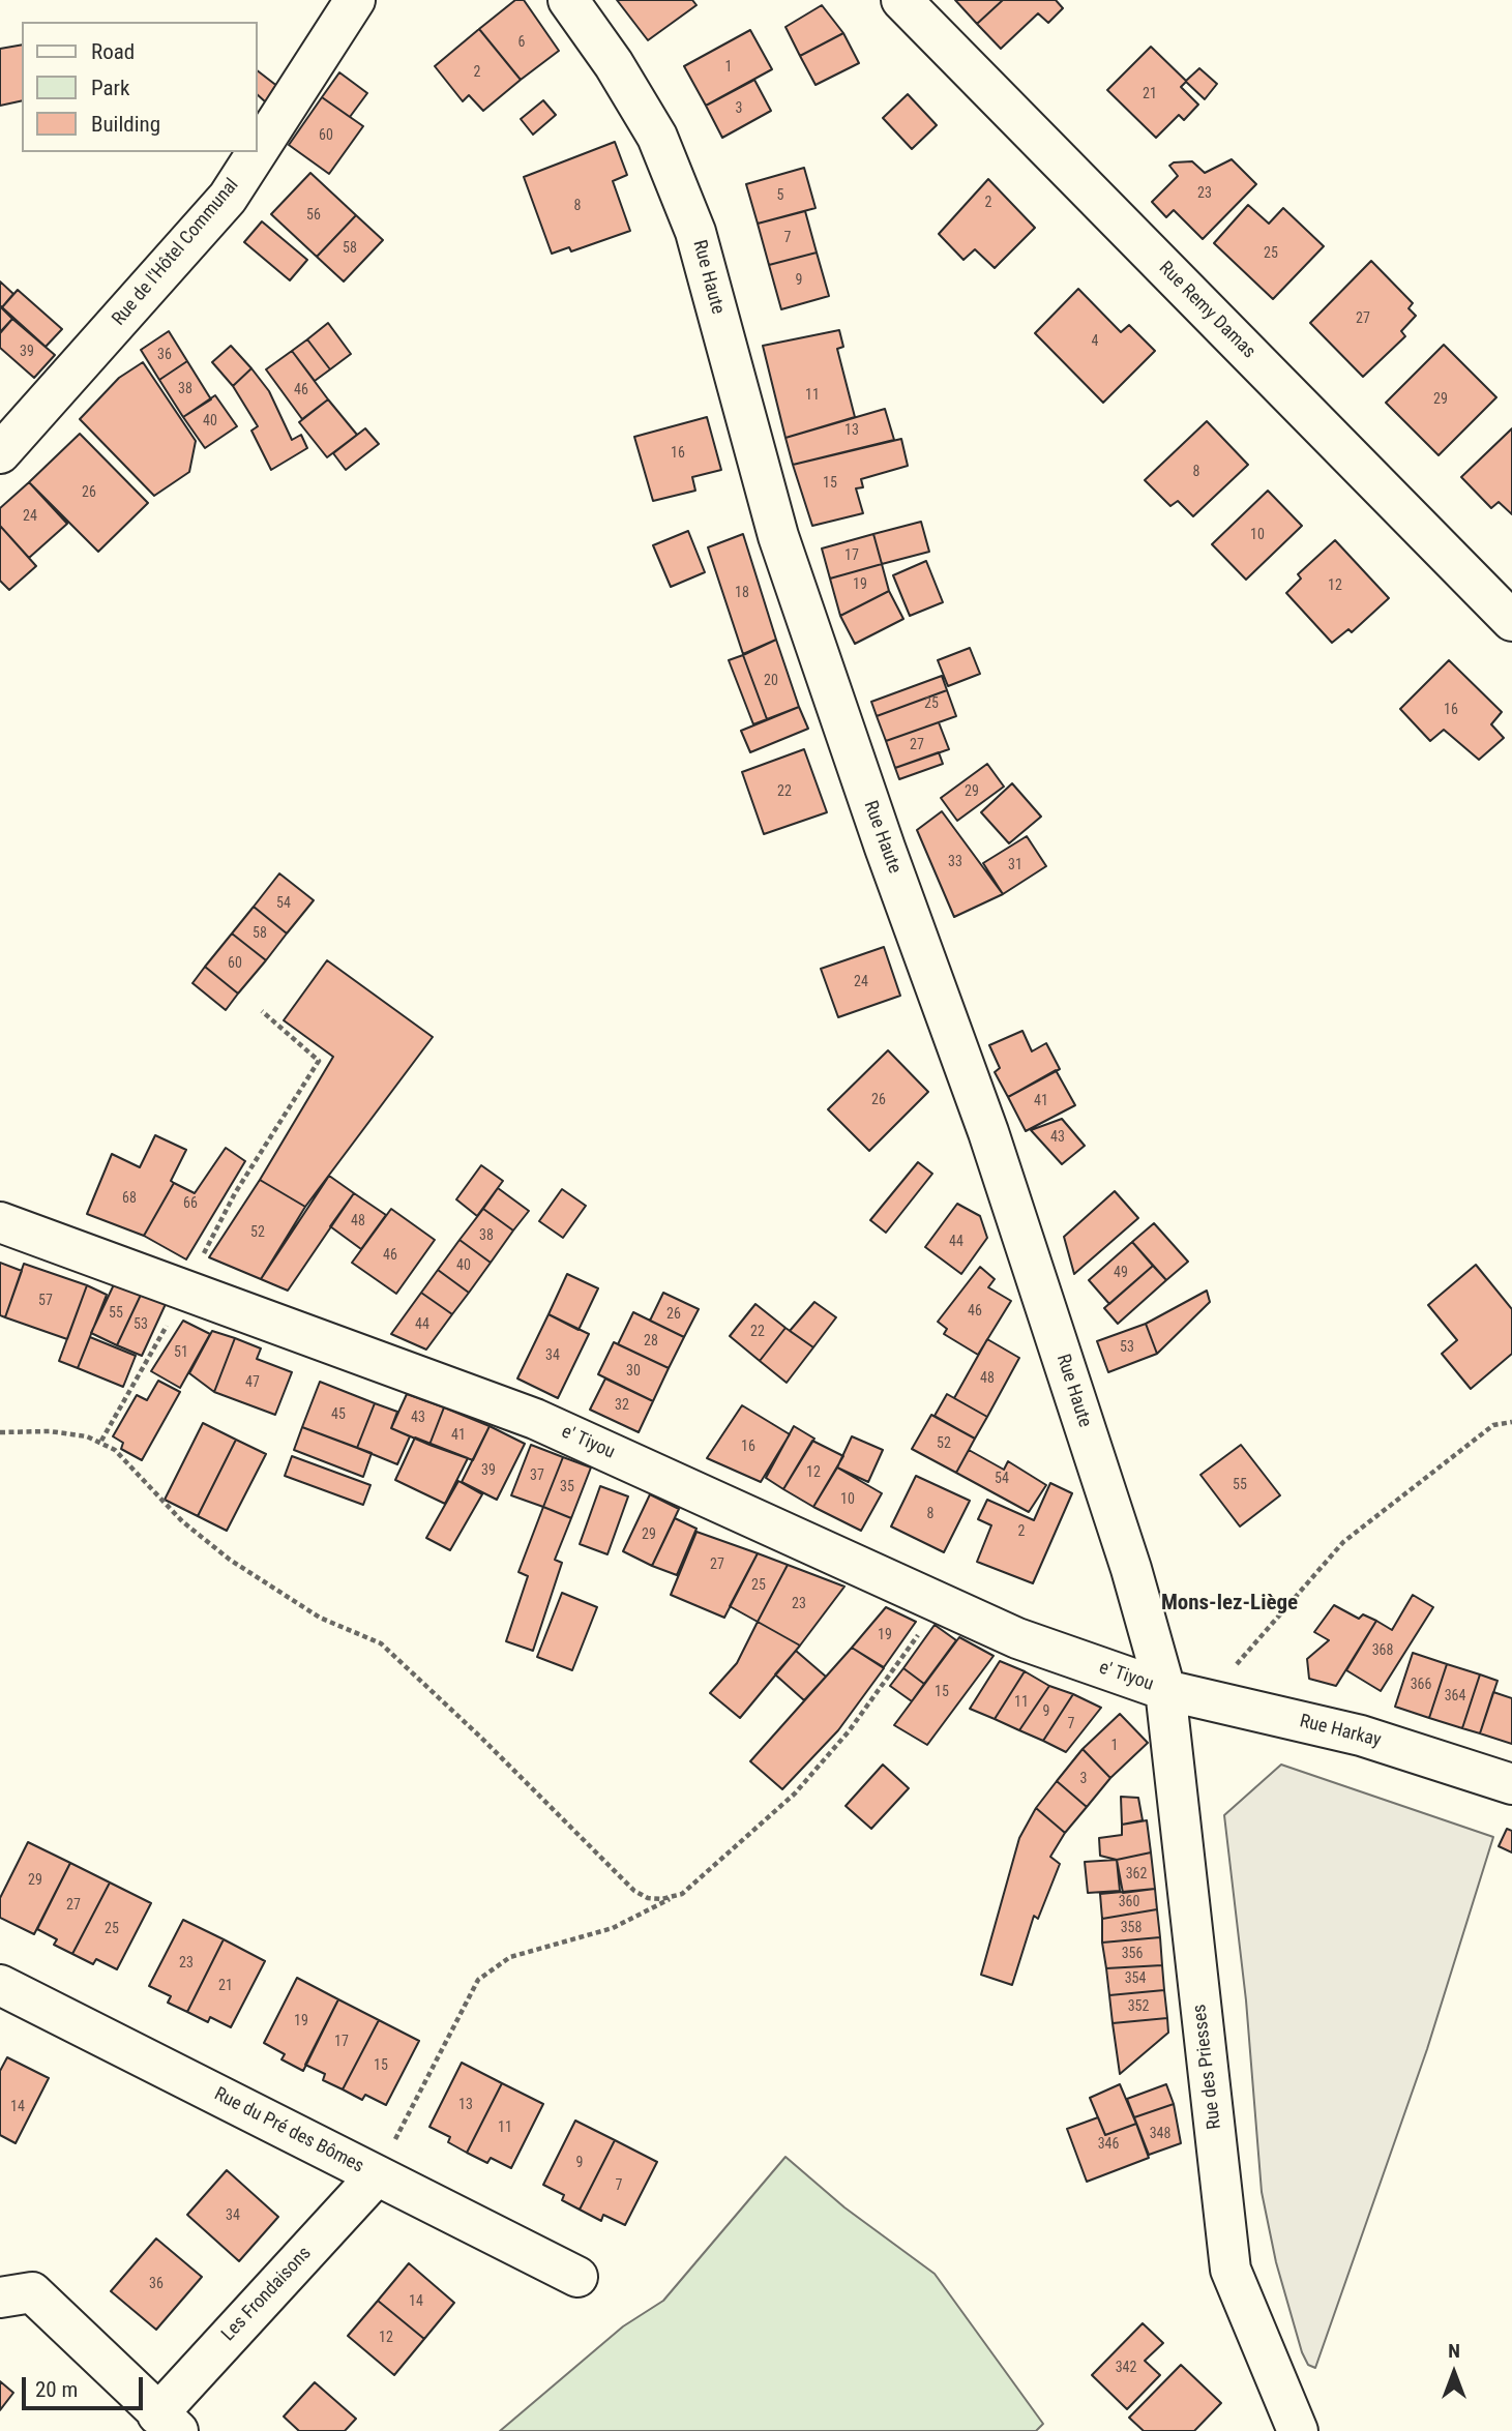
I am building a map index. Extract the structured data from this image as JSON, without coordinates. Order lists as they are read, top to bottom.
{
  "streets": {
    "street": [
      "Rue de l'Hôtel Communal",
      "Rue Haute",
      "Rue Remy Damas",
      "e' Tiyou",
      "Rue Harkay",
      "Rue des Priesses",
      "Rue du Pré des Bômes",
      "Les Frondaisons"
    ]
  },
  "crossings": [
    ["Rue Haute", "e' Tiyou"],
    ["Rue Haute", "Rue Harkay"],
    ["Rue Haute", "Rue des Priesses"],
    ["e' Tiyou", "Rue Harkay"],
    ["e' Tiyou", "Rue des Priesses"],
    ["Rue Harkay", "Rue des Priesses"],
    ["Rue du Pré des Bômes", "Les Frondaisons"]
  ],
  "districts": ["Mons-lez-Liège"],
  "house_numbers": [
    "6",
    "1",
    "2",
    "21",
    "3",
    "60",
    "23",
    "5",
    "2",
    "8",
    "56",
    "7",
    "58",
    "25",
    "9",
    "27",
    "4",
    "39",
    "36",
    "38",
    "46",
    "11",
    "29",
    "40",
    "13",
    "16",
    "8",
    "15",
    "26",
    "24",
    "10",
    "17",
    "19",
    "12",
    "18",
    "20",
    "25",
    "16",
    "27",
    "22",
    "29",
    "33",
    "31",
    "54",
    "58",
    "60",
    "24",
    "26",
    "41",
    "43",
    "68",
    "66",
    "48",
    "52",
    "38",
    "44",
    "46",
    "40",
    "49",
    "57",
    "46",
    "55",
    "26",
    "53",
    "44",
    "22",
    "28",
    "53",
    "51",
    "34",
    "30",
    "48",
    "47",
    "32",
    "45",
    "43",
    "41",
    "52",
    "16",
    "39",
    "12",
    "37",
    "54",
    "55",
    "35",
    "10",
    "8",
    "2",
    "29",
    "27",
    "25",
    "23",
    "19",
    "368",
    "366",
    "15",
    "364",
    "11",
    "9",
    "7",
    "1",
    "3",
    "362",
    "29",
    "360",
    "27",
    "358",
    "25",
    "356",
    "23",
    "354",
    "21",
    "352",
    "19",
    "17",
    "15",
    "13",
    "14",
    "11",
    "348",
    "346",
    "9",
    "7",
    "34",
    "36",
    "14",
    "12",
    "342"
  ],
  "legend": ["Road", "Park", "Building"],
  "scale_bar": "20 m",
  "north": "top"
}
